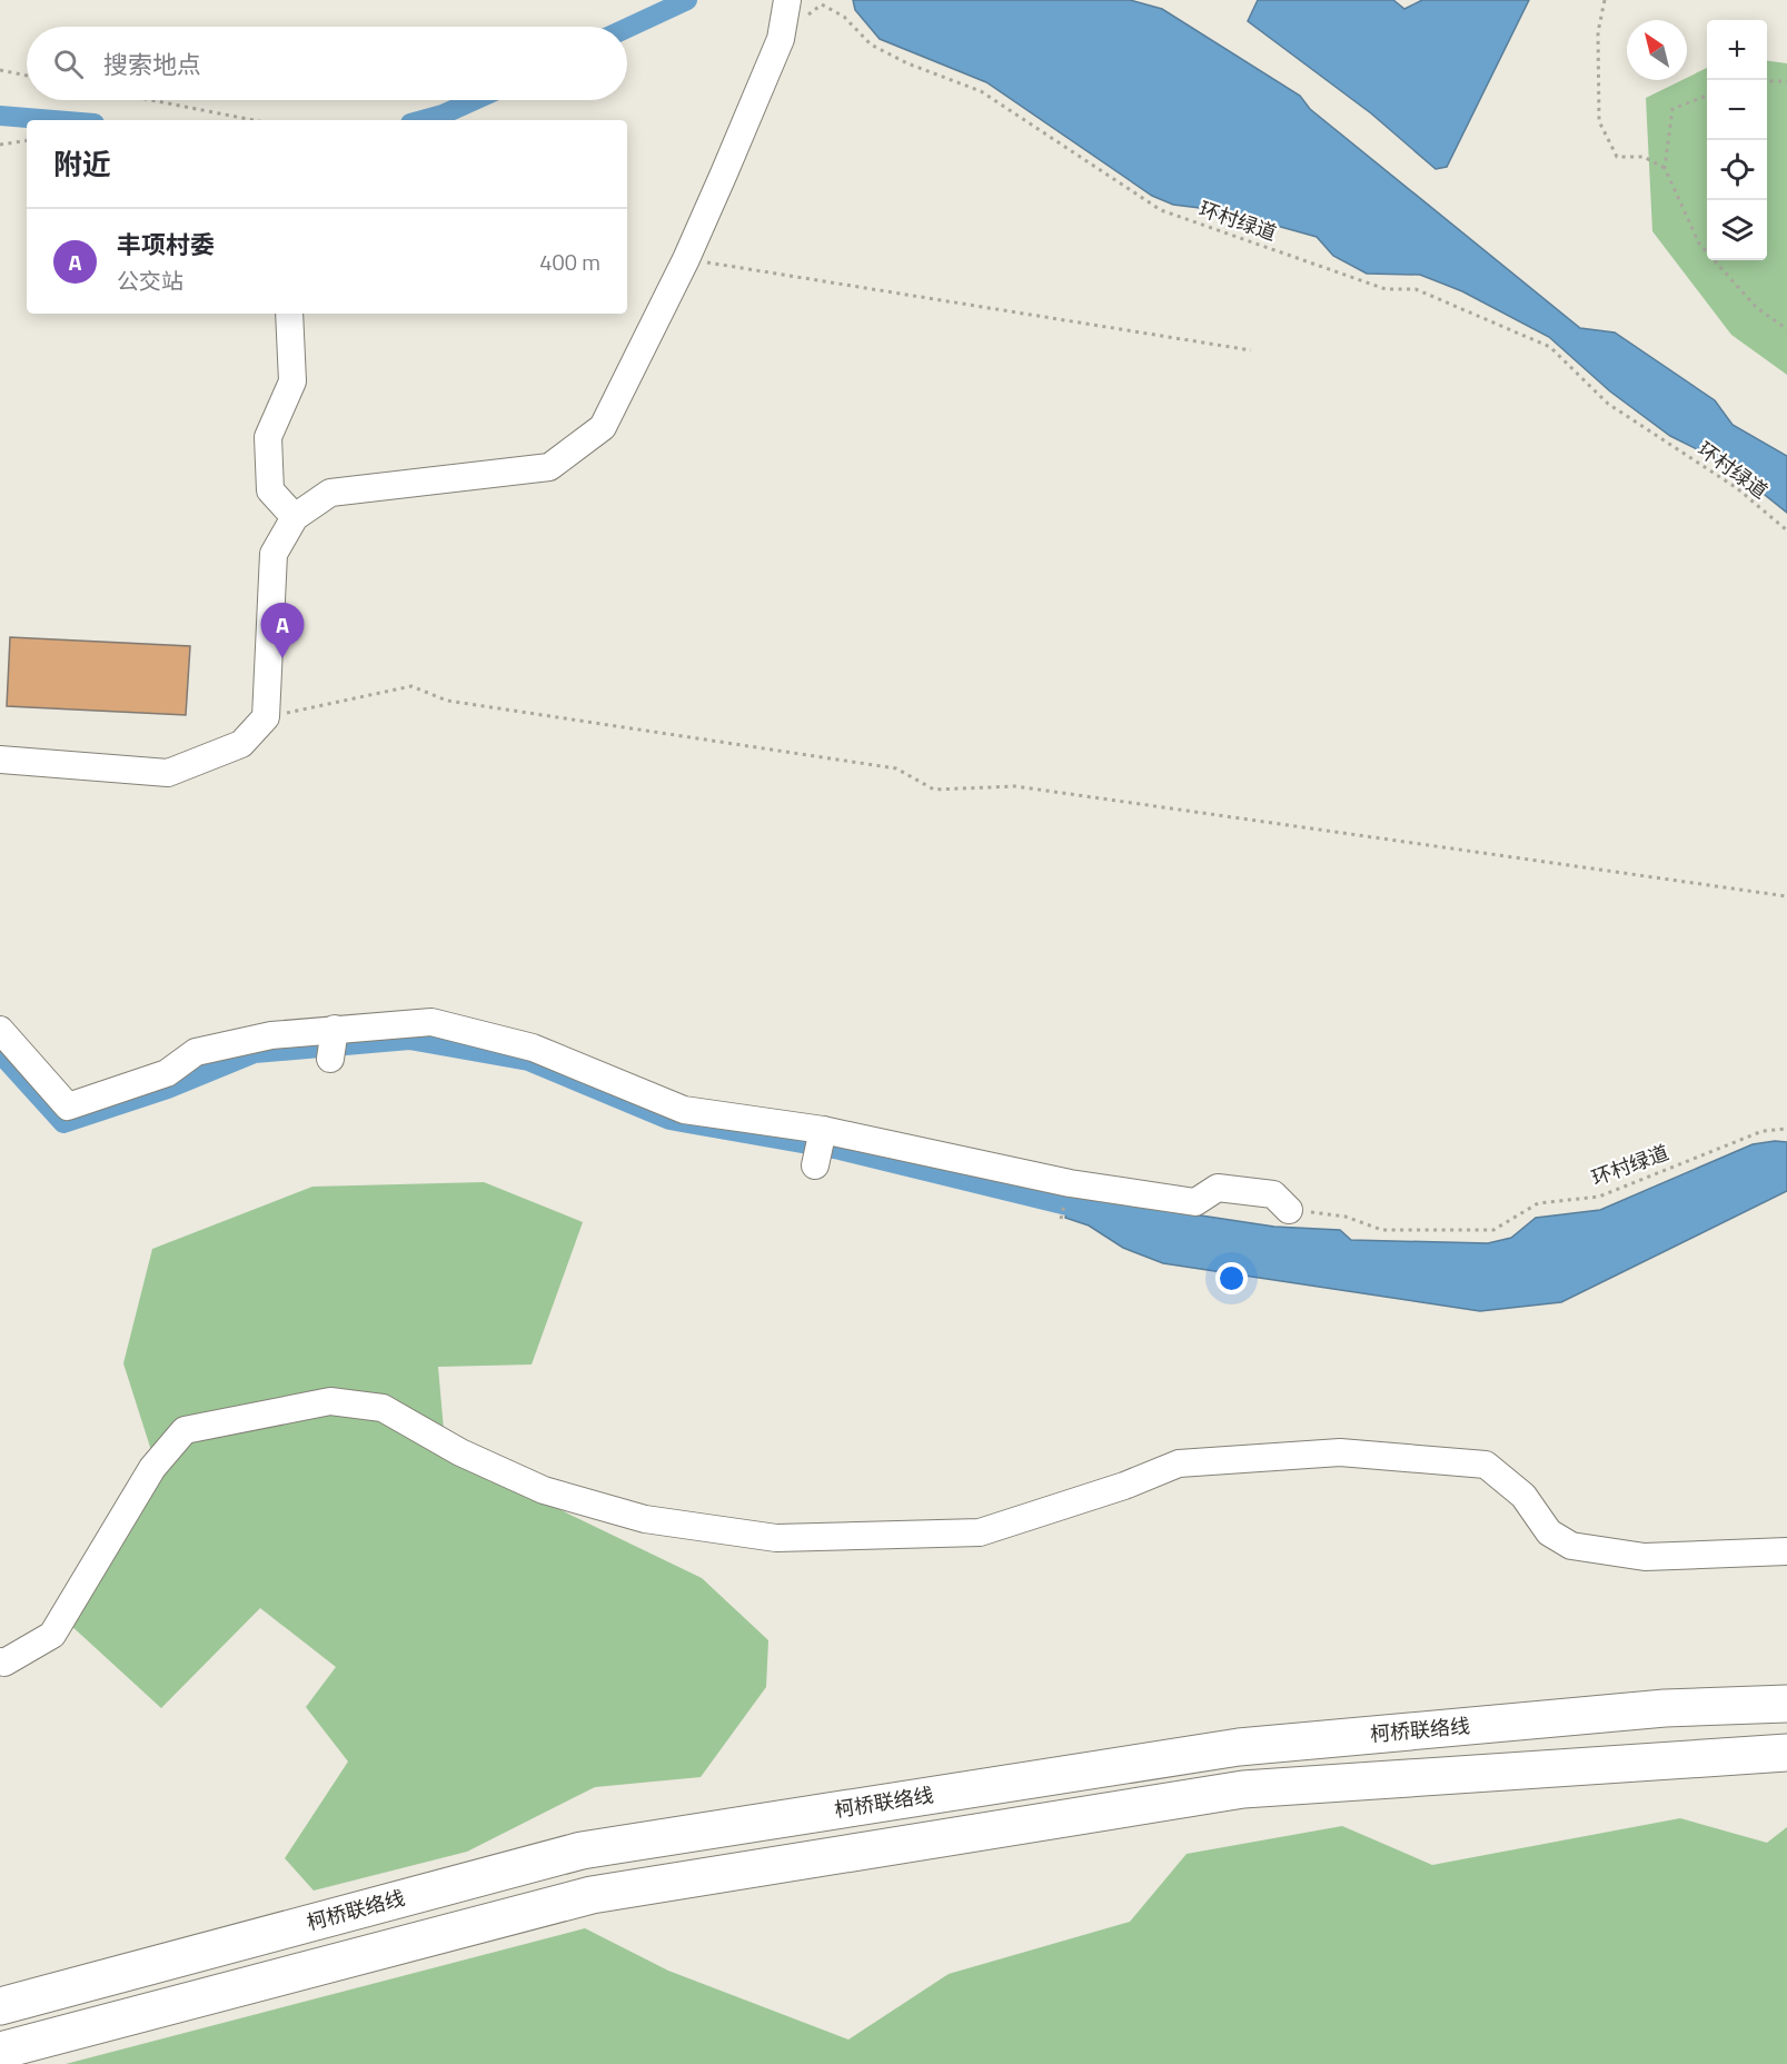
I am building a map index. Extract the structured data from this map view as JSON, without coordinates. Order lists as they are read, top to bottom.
{
  "streets": {
    "highway": ["柯桥联络线"],
    "path": ["环村绿道"]
  },
  "north": "top left",
  "page": {
    "map_buttons": ["+", "−"],
    "search": "搜索地点",
    "heading": "附近",
    "list": [
      {
        "mark": "A",
        "name": "丰项村委",
        "note": "公交站",
        "value": "400 m"
      }
    ],
    "pins": "A"
  }
}
